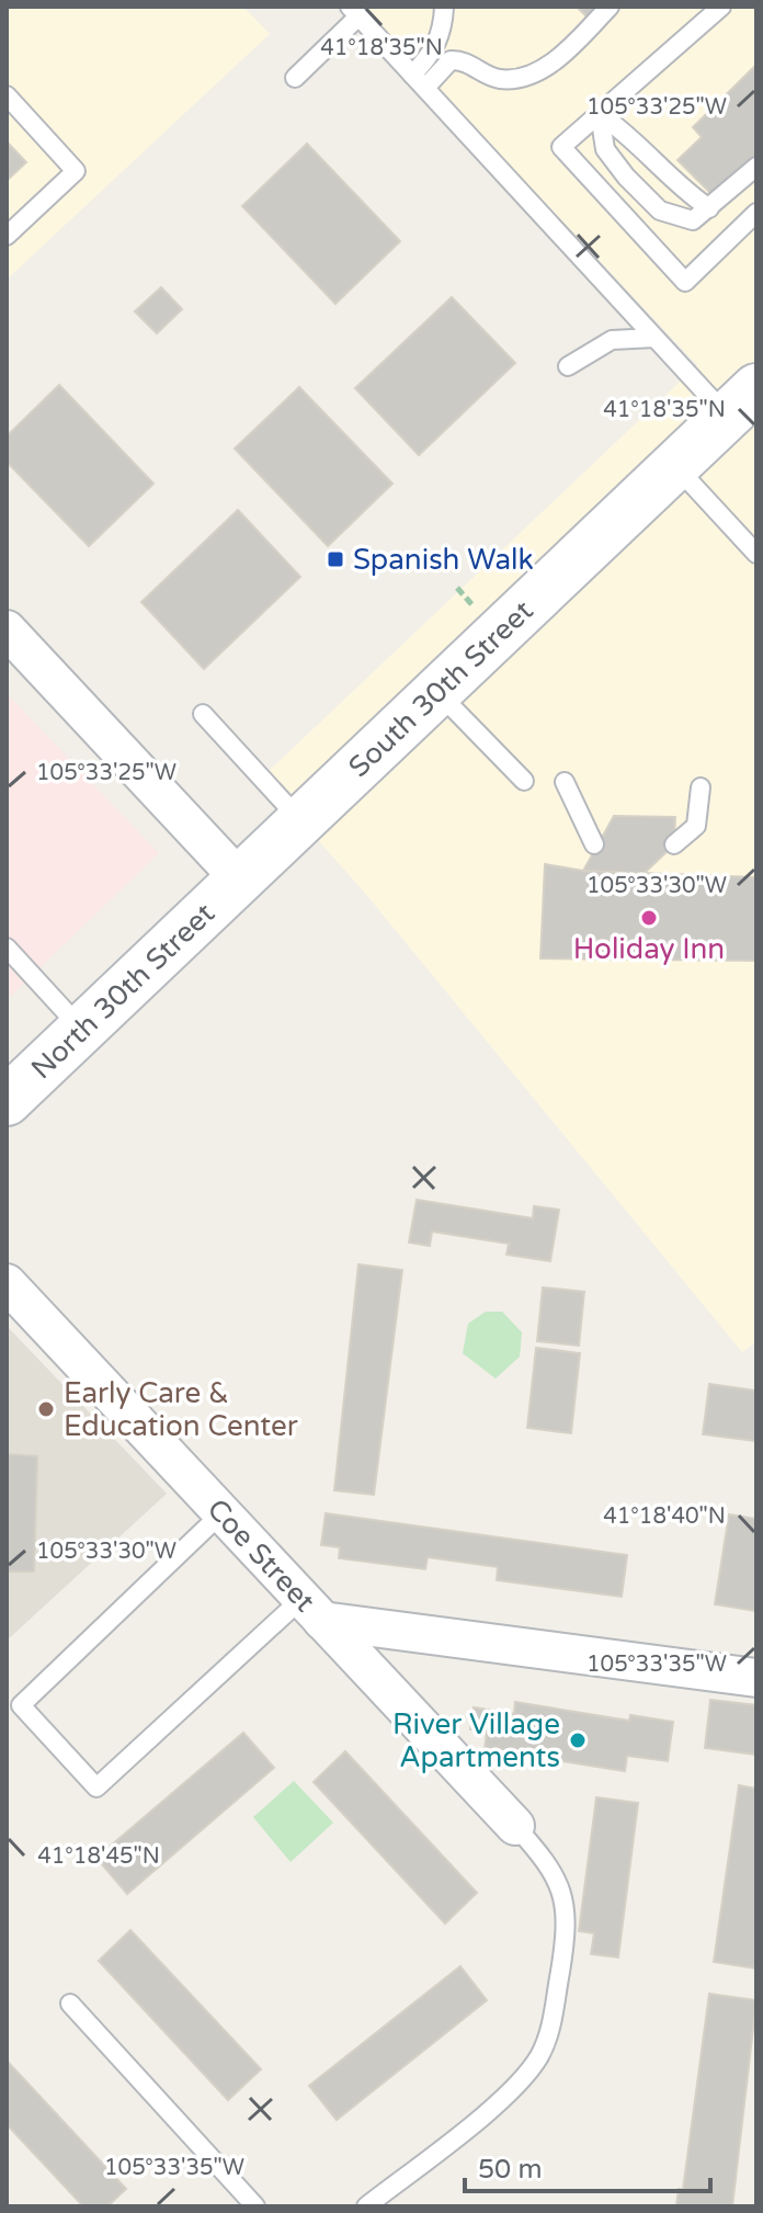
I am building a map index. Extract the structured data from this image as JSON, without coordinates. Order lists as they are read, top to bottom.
{
  "streets": {
    "main road": ["South 30th Street", "North 30th Street"],
    "street": ["Coe Street"]
  },
  "crossings": [
    ["South 30th Street", "North 30th Street"]
  ],
  "places": {
    "transit": ["Spanish Walk"],
    "other": ["Holiday Inn", "Early Care & Education Center", "River Village Apartments"]
  },
  "scale_bar": "50 m",
  "coordinates": [
    "41°18'35\"N",
    "105°33'25\"W",
    "105°33'30\"W",
    "41°18'40\"N",
    "105°33'35\"W",
    "41°18'45\"N"
  ]
}
